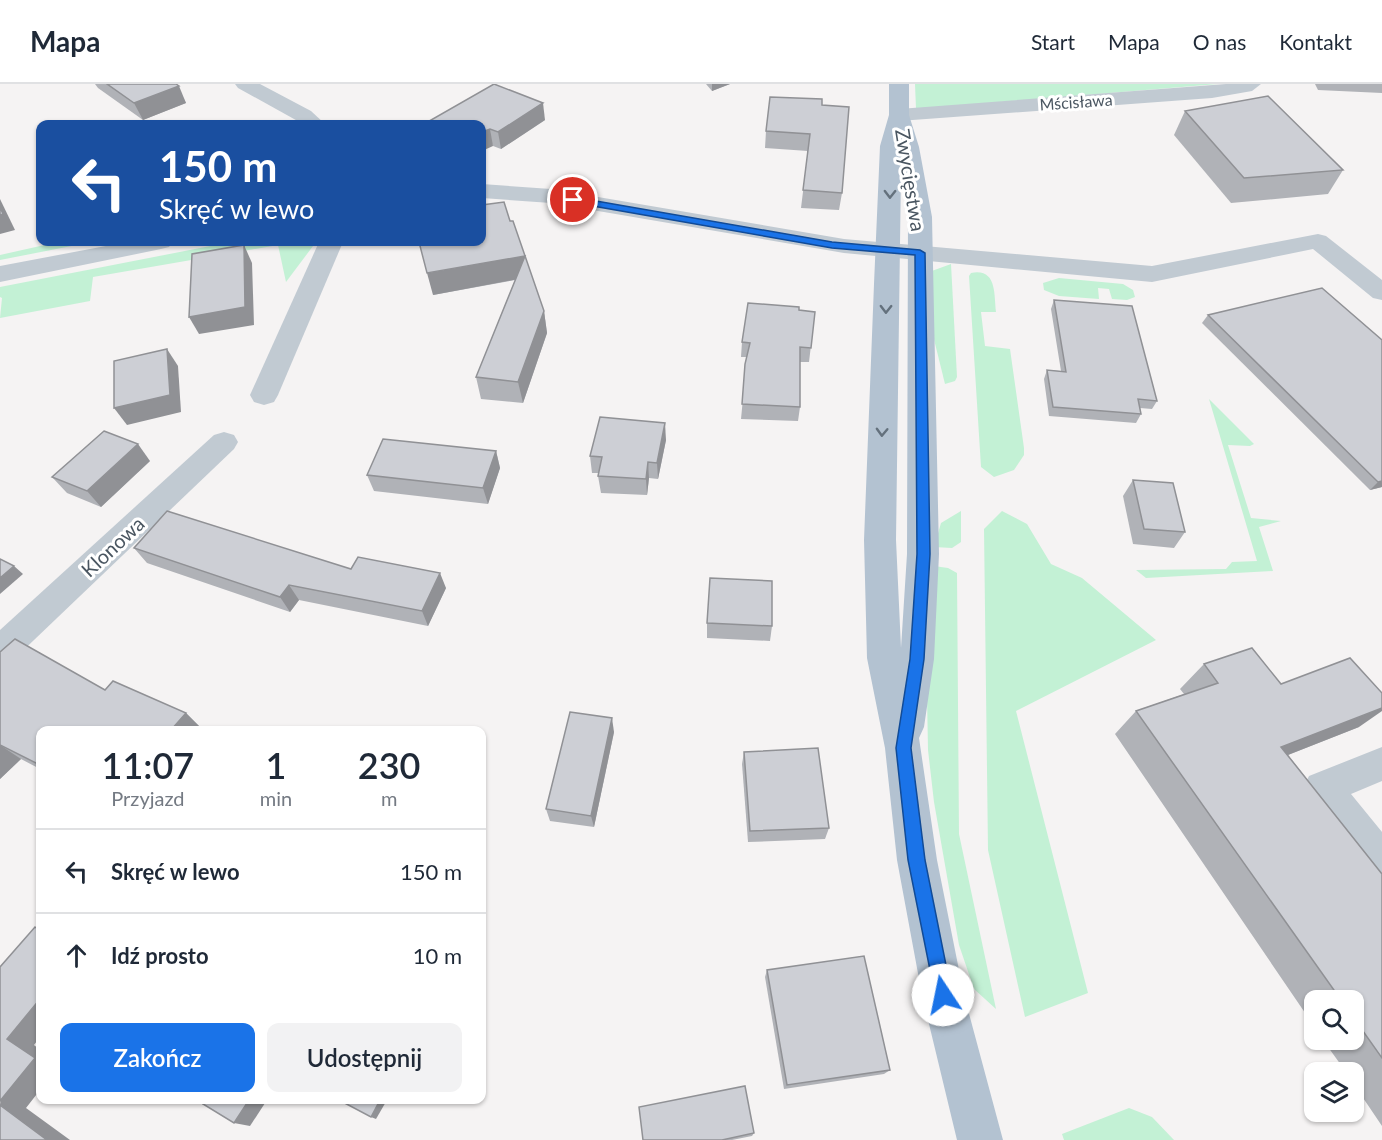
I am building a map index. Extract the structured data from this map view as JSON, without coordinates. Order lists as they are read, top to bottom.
{
  "streets": {
    "main road": ["Zwycięstwa"],
    "street": ["Mścisława", "Klonowa"]
  },
  "crossings": [
    ["Mścisława", "Zwycięstwa"]
  ],
  "page": {
    "header": "Mapa",
    "nav": [
      "Start",
      "Mapa",
      "O nas",
      "Kontakt"
    ],
    "turn": ["150 m", "Skręć w lewo"],
    "eta": [
      "11:07",
      "Przyjazd",
      "1",
      "min",
      "230",
      "m"
    ],
    "list": [
      {
        "name": "Skręć w lewo",
        "value": "150 m"
      },
      {
        "name": "Idź prosto",
        "value": "10 m"
      }
    ],
    "buttons": ["Zakończ", "Udostępnij"]
  }
}
